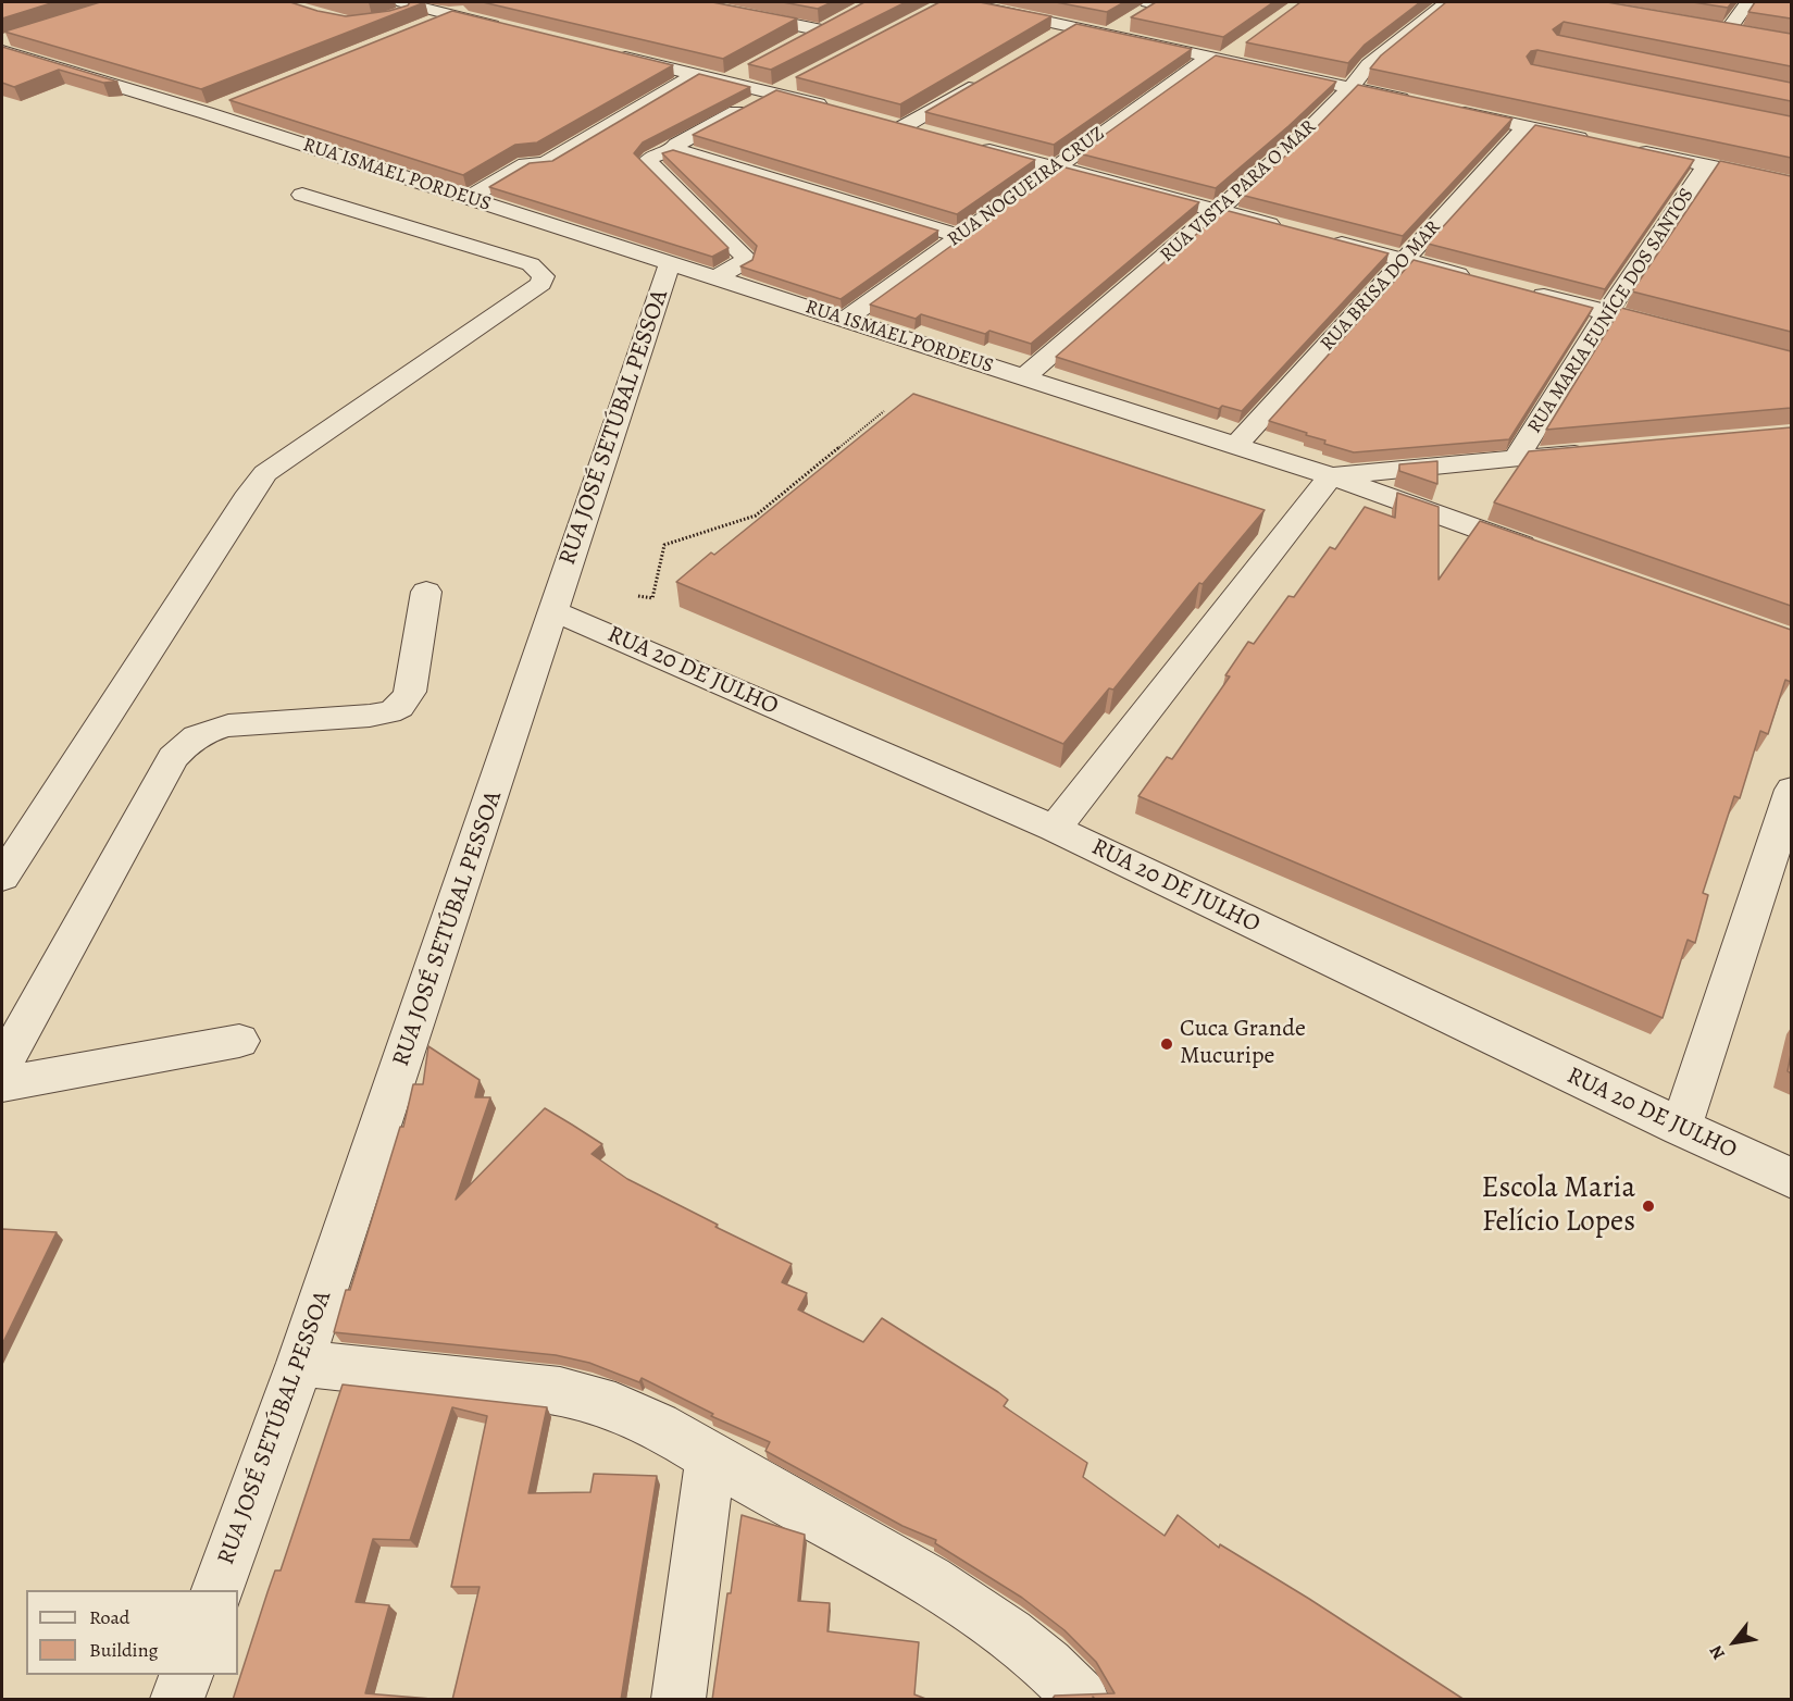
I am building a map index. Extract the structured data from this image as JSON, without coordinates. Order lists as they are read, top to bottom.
{
  "streets": {
    "street": [
      "RUA ISMAEL PORDEUS",
      "RUA NOGUEIRA CRUZ",
      "RUA VISTA PARA O MAR",
      "RUA BRISA DO MAR",
      "RUA MARIA EUNÍCE DOS SANTOS",
      "RUA JOSÉ SETÚBAL PESSOA",
      "RUA 20 DE JULHO"
    ]
  },
  "crossings": [
    ["RUA ISMAEL PORDEUS", "RUA NOGUEIRA CRUZ"],
    ["RUA ISMAEL PORDEUS", "RUA VISTA PARA O MAR"],
    ["RUA ISMAEL PORDEUS", "RUA BRISA DO MAR"],
    ["RUA ISMAEL PORDEUS", "RUA JOSÉ SETÚBAL PESSOA"],
    ["RUA JOSÉ SETÚBAL PESSOA", "RUA 20 DE JULHO"]
  ],
  "places": ["Cuca Grande Mucuripe", "Escola Maria Felício Lopes"],
  "legend": ["Road", "Building"],
  "north": "bottom left"
}
